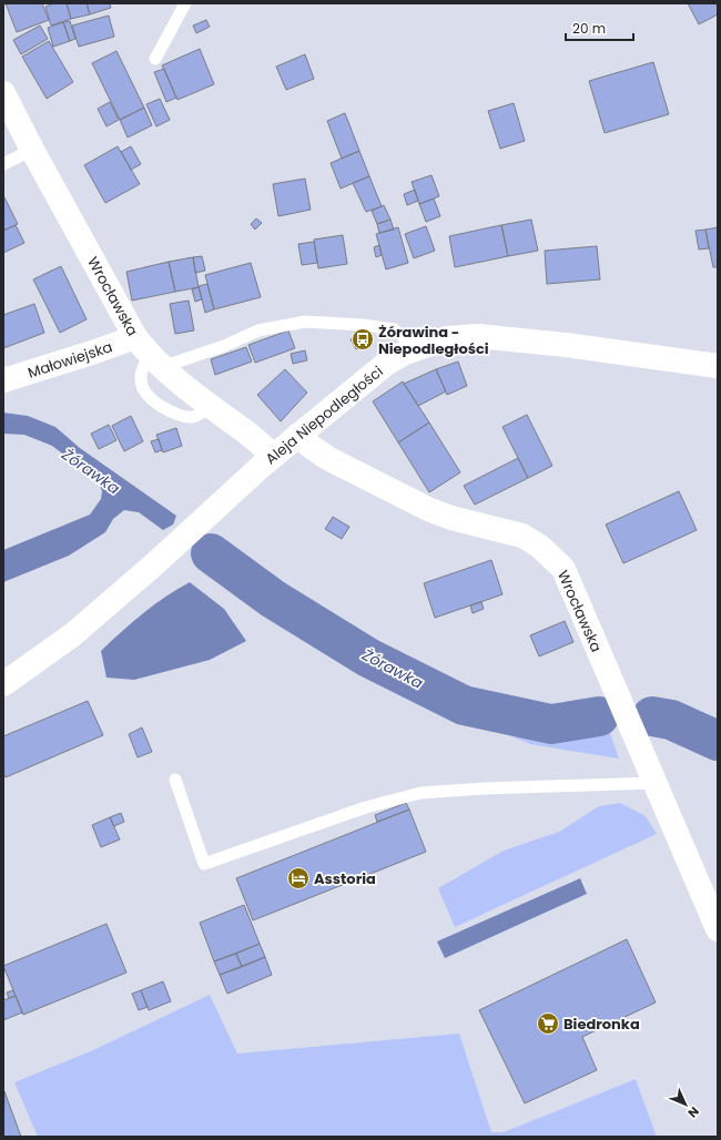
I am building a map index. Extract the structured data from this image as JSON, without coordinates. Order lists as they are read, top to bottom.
{
  "streets": {
    "street": ["Wrocławska", "Małowiejska", "Aleja Niepodległości"]
  },
  "crossings": [
    ["Wrocławska", "Małowiejska"],
    ["Wrocławska", "Aleja Niepodległości"]
  ],
  "water": ["Żórawka"],
  "places": {
    "bus stop": ["Żórawina - Niepodległości"],
    "hotel": ["Asstoria"],
    "supermarket": ["Biedronka"]
  },
  "scale_bar": "20 m",
  "north": "bottom right"
}
